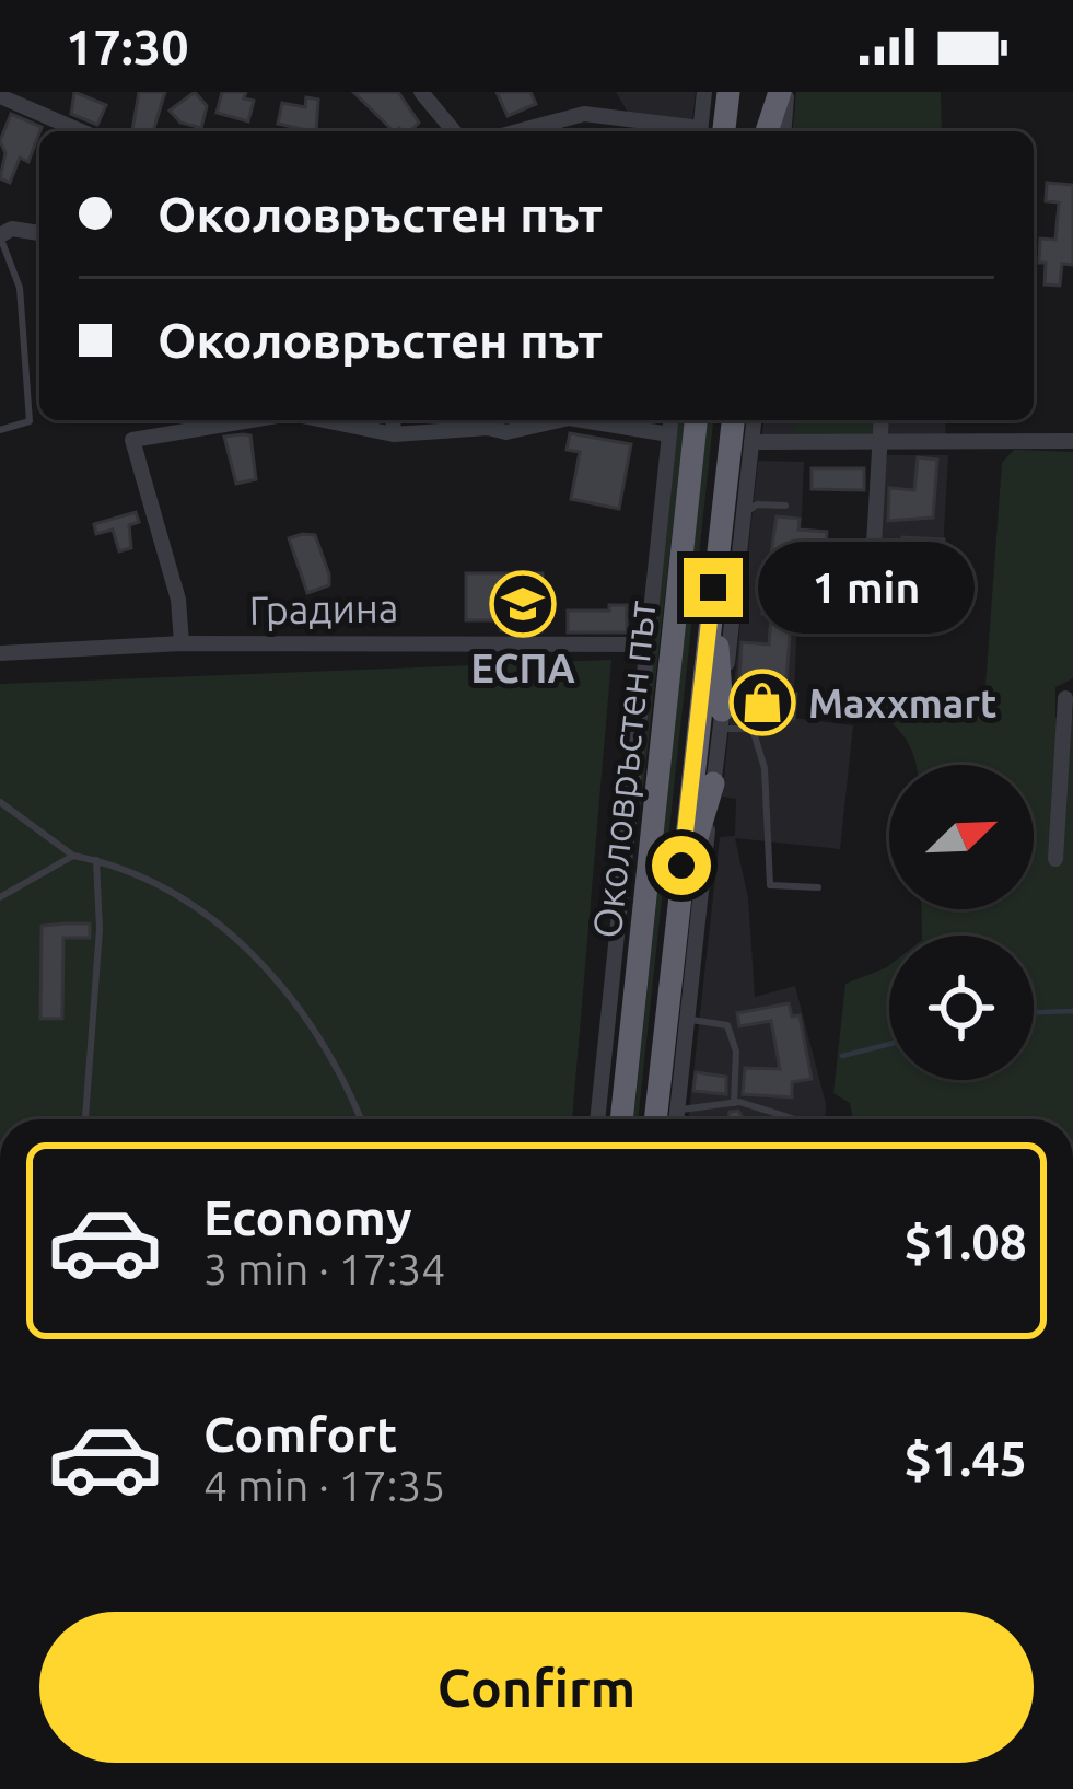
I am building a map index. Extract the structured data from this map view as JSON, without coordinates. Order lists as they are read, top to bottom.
{
  "streets": {
    "highway": ["Околовръстен път"],
    "street": ["Градина"]
  },
  "places": {
    "school or university": ["ЕСПА"],
    "shop": ["Maxxmart"]
  },
  "north": "top right",
  "page": {
    "status": "17:30",
    "banner": ["Околовръстен път", "Околовръстен път"],
    "bubble": "1 min",
    "list": [
      {
        "name": "Economy",
        "note": "3 min · 17:34",
        "value": "$1.08"
      },
      {
        "name": "Comfort",
        "note": "4 min · 17:35",
        "value": "$1.45"
      }
    ],
    "buttons": "Confirm"
  }
}
